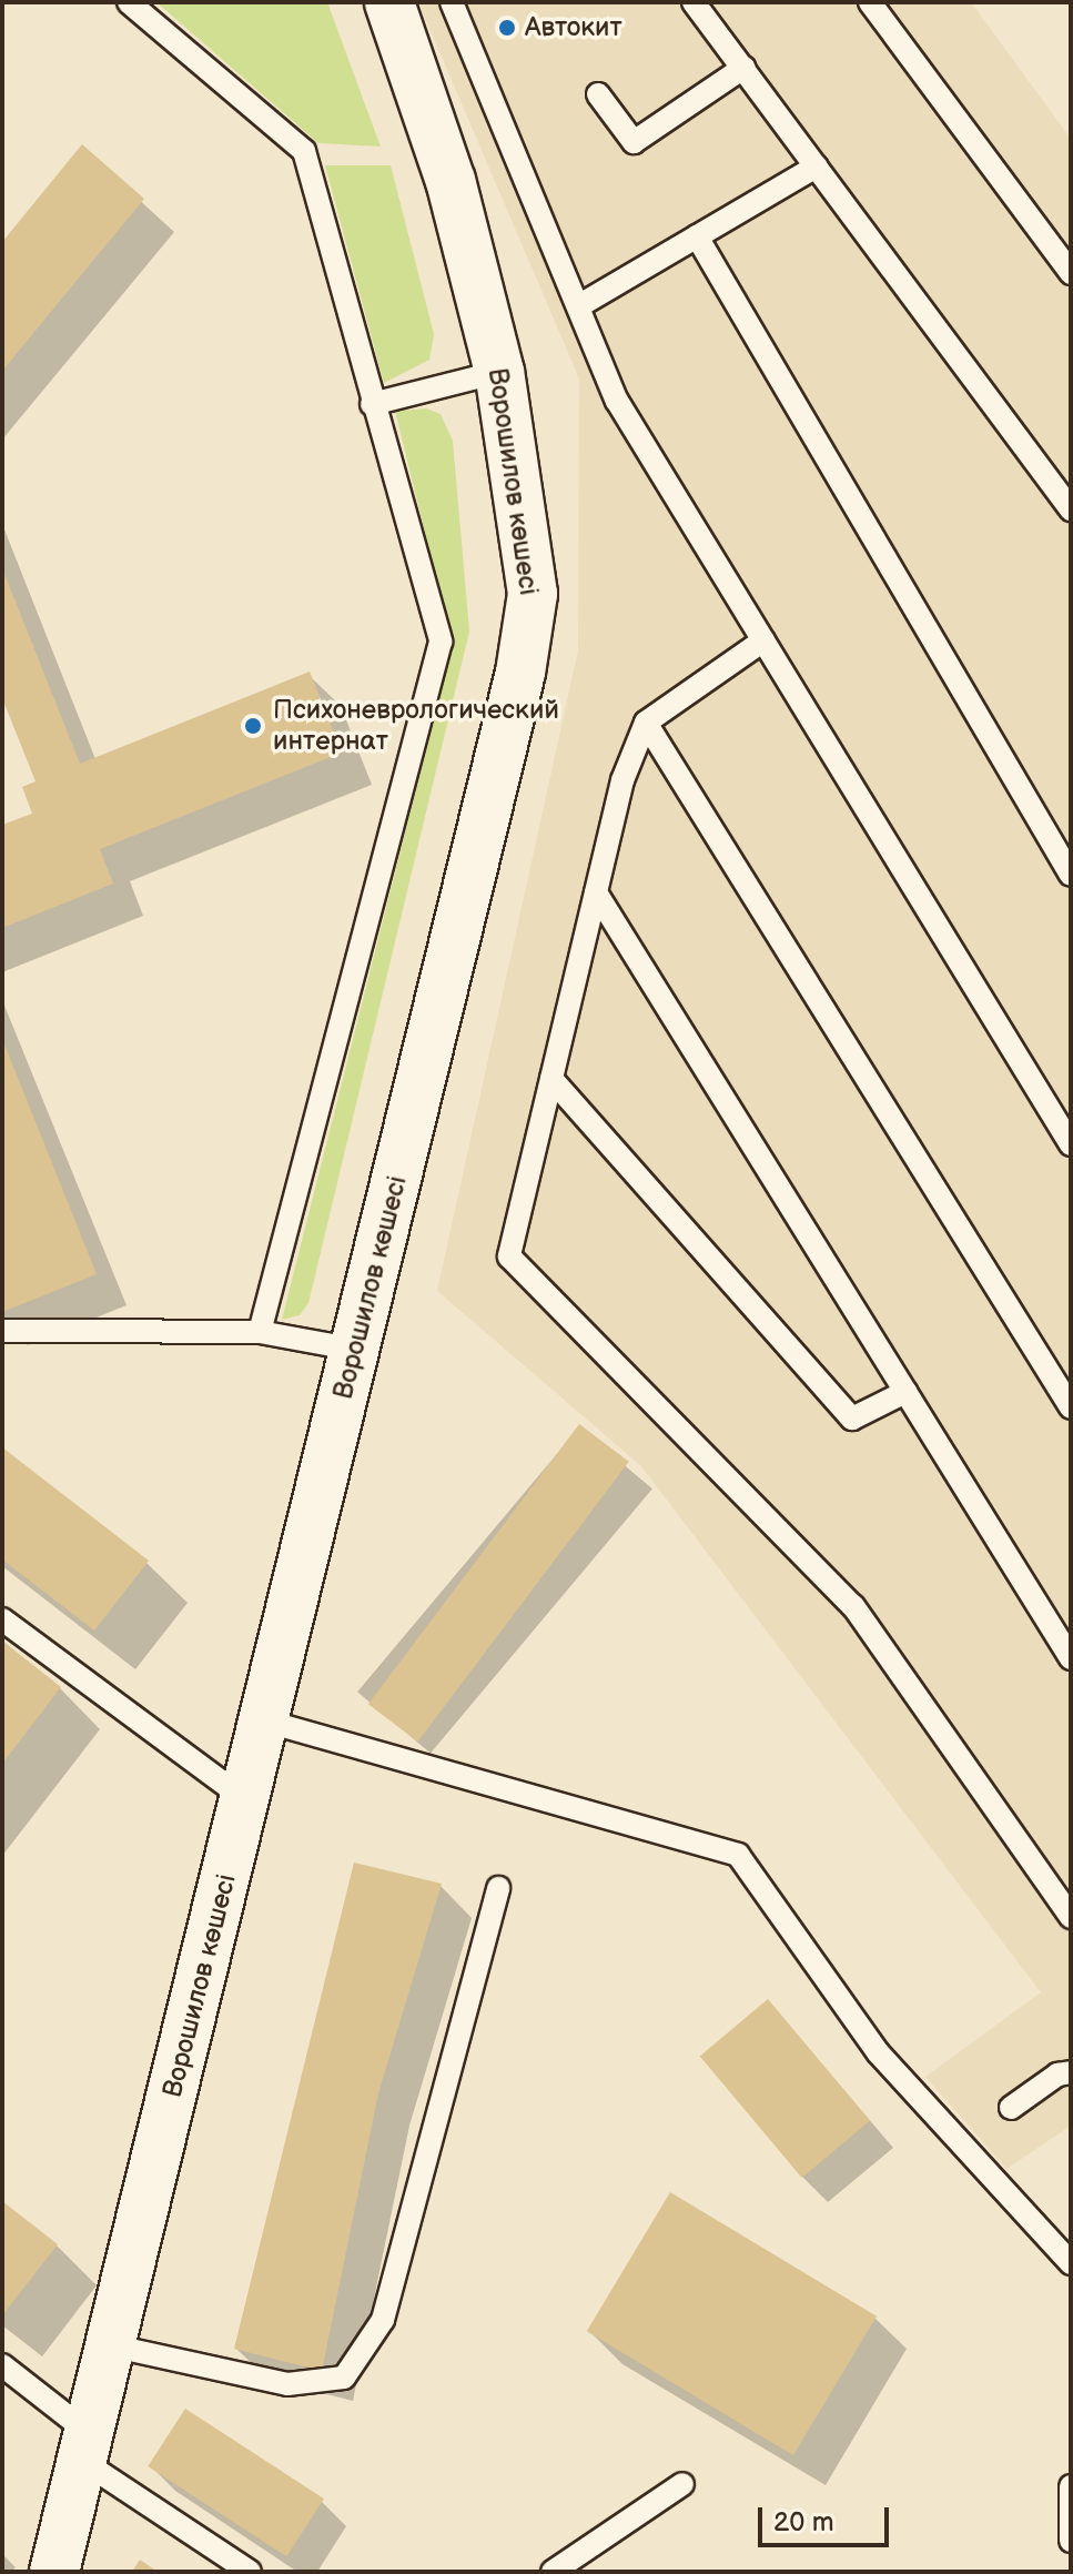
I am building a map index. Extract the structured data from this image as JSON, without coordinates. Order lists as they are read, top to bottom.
{
  "streets": {
    "street": ["Ворошилов көшесі"]
  },
  "places": ["Автокит", "Психоневрологический интернат"],
  "scale_bar": "20 m"
}
